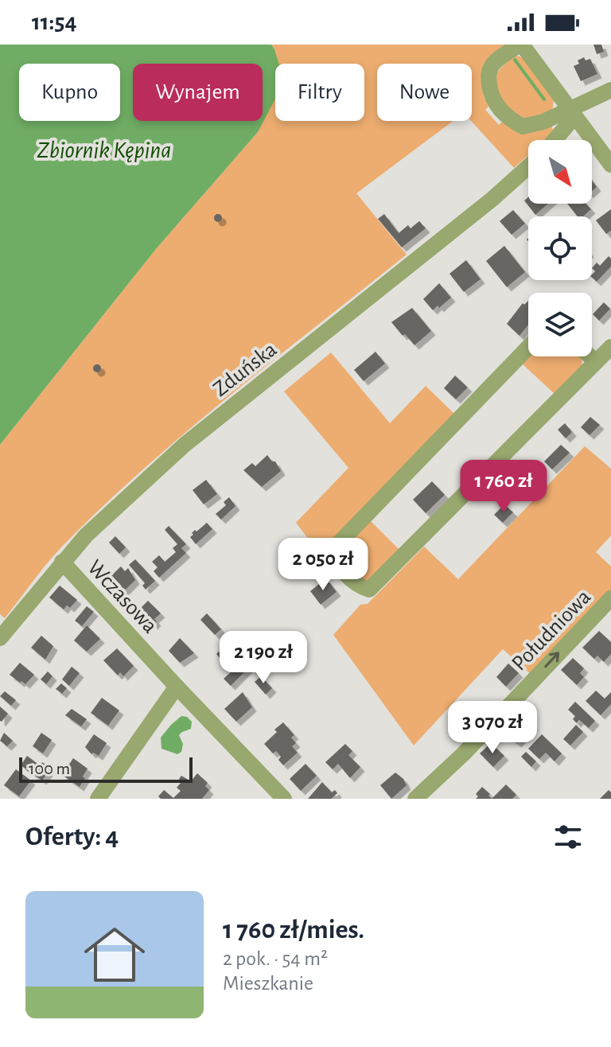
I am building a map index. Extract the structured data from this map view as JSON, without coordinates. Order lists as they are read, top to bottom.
{
  "streets": {
    "street": ["Zduńska", "Wczasowa", "Południowa"]
  },
  "crossings": [
    ["Zduńska", "Wczasowa"]
  ],
  "one_way": ["Południowa"],
  "water": ["Zbiornik Kępina"],
  "scale_bar": "100 m",
  "north": "bottom right",
  "page": {
    "status": "11:54",
    "chip": [
      "Kupno",
      "Wynajem",
      "Filtry",
      "Nowe"
    ],
    "price": [
      "1 760 zł",
      "2 050 zł",
      "2 190 zł",
      "3 070 zł"
    ],
    "scale": "100 m",
    "heading": "Oferty: 4",
    "list": [
      {
        "name": "1 760 zł/mies.",
        "note": "2 pok. · 54 m² · Mieszkanie"
      }
    ]
  }
}
